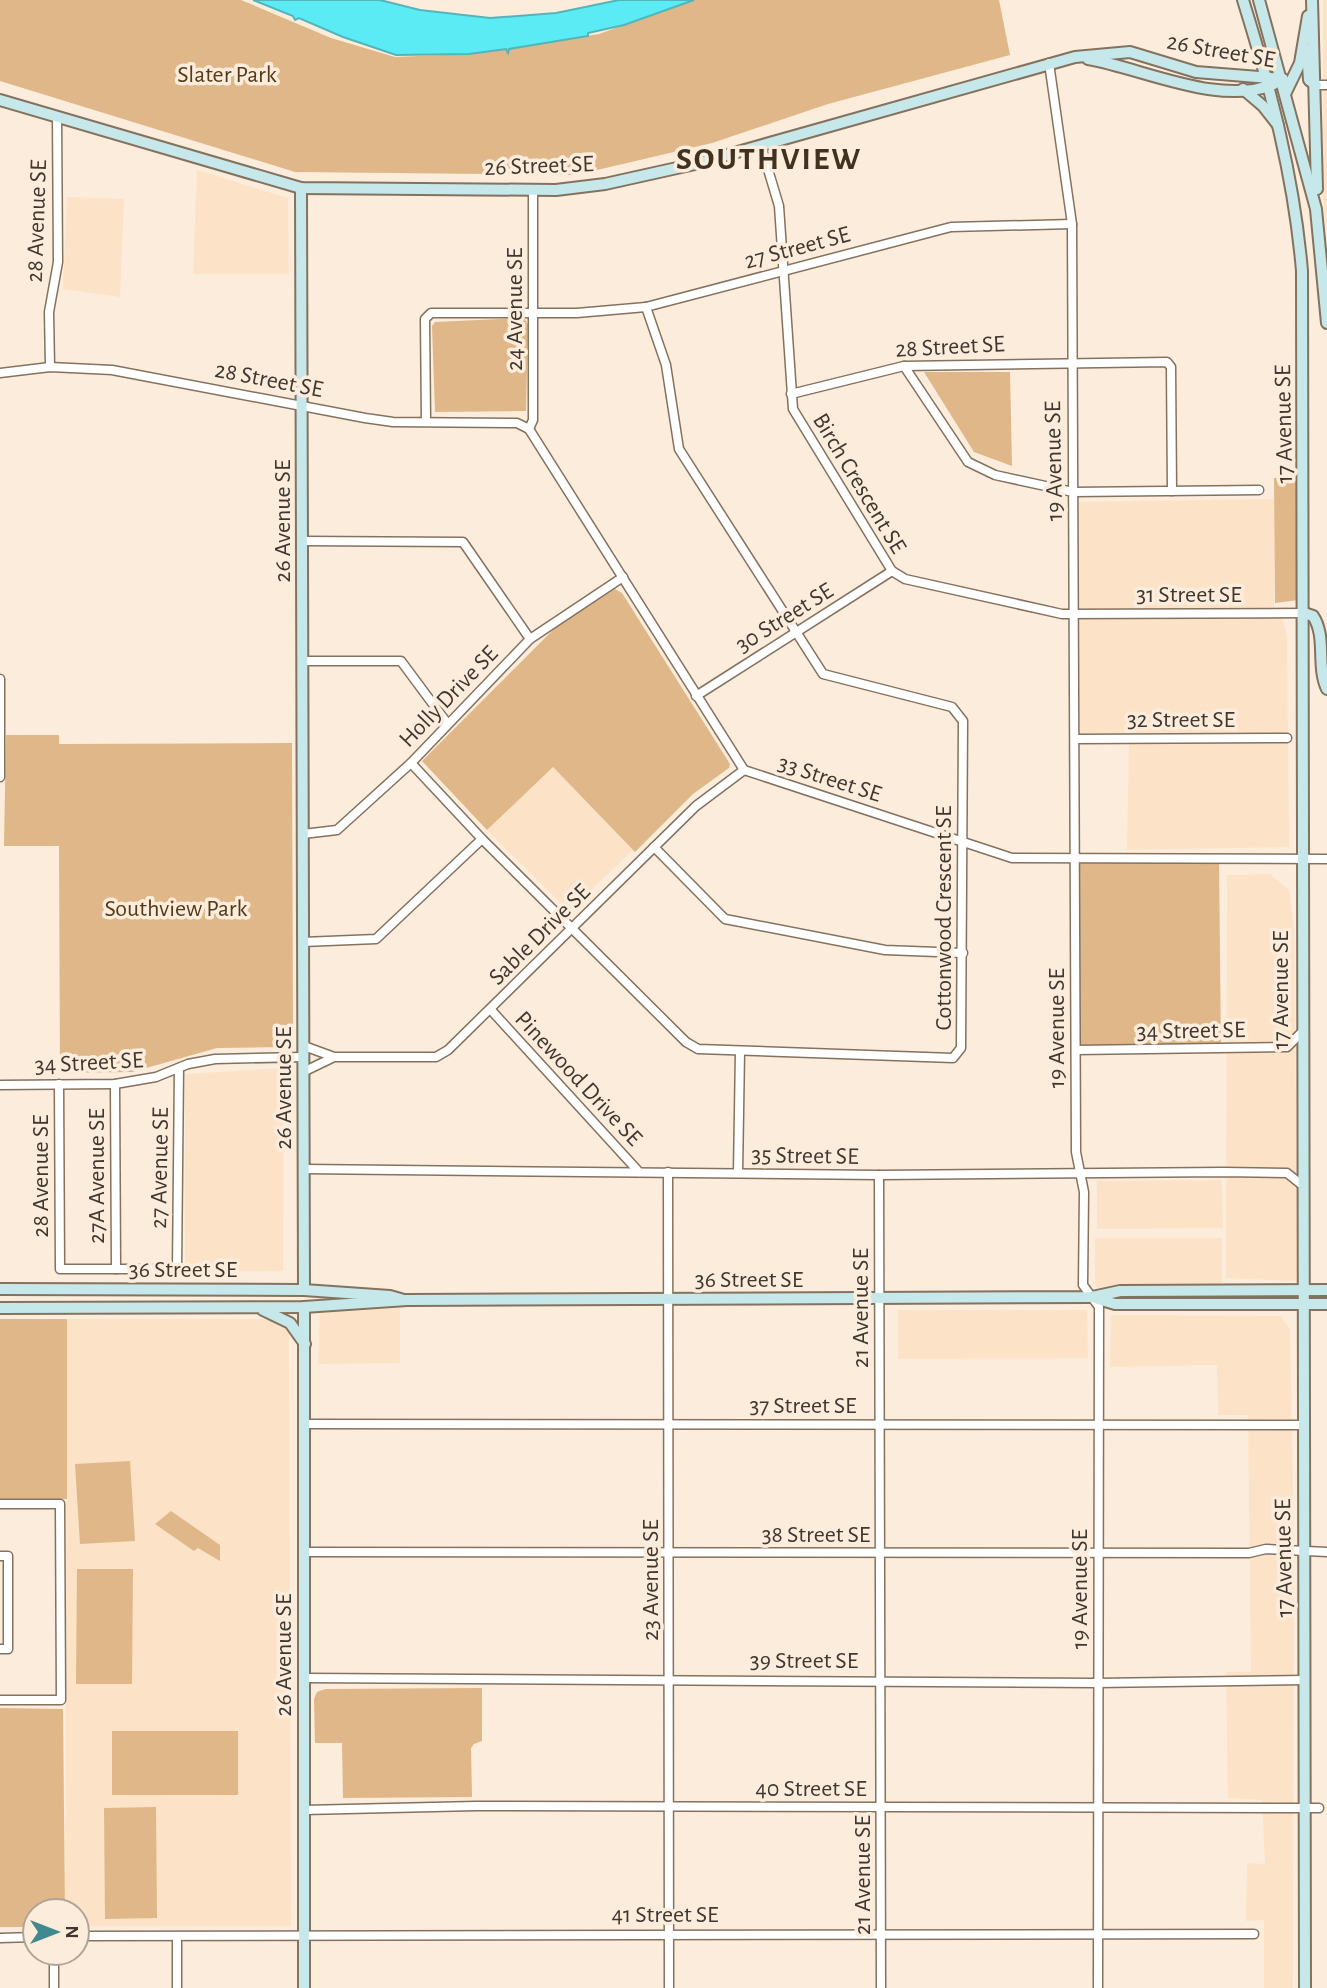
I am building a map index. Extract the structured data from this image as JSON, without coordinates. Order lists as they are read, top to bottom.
{
  "streets": {
    "main road": [
      "26 Street SE",
      "17 Avenue SE",
      "26 Avenue SE",
      "36 Street SE"
    ],
    "street": [
      "28 Avenue SE",
      "27 Street SE",
      "24 Avenue SE",
      "28 Street SE",
      "19 Avenue SE",
      "Birch Crescent SE",
      "31 Street SE",
      "30 Street SE",
      "Holly Drive SE",
      "32 Street SE",
      "33 Street SE",
      "Cottonwood Crescent SE",
      "Sable Drive SE",
      "34 Street SE",
      "Pinewood Drive SE",
      "35 Street SE",
      "27 Avenue SE",
      "27A Avenue SE",
      "21 Avenue SE",
      "37 Street SE",
      "38 Street SE",
      "23 Avenue SE",
      "39 Street SE",
      "40 Street SE",
      "41 Street SE"
    ]
  },
  "crossings": [
    ["26 Street SE", "28 Avenue SE"],
    ["26 Street SE", "24 Avenue SE"],
    ["26 Street SE", "17 Avenue SE"],
    ["26 Street SE", "19 Avenue SE"],
    ["26 Street SE", "Birch Crescent SE"],
    ["26 Street SE", "26 Avenue SE"],
    ["28 Avenue SE", "28 Street SE"],
    ["28 Avenue SE", "34 Street SE"],
    ["28 Avenue SE", "27 Avenue SE"],
    ["28 Avenue SE", "27A Avenue SE"],
    ["27 Street SE", "24 Avenue SE"],
    ["27 Street SE", "28 Street SE"],
    ["27 Street SE", "19 Avenue SE"],
    ["27 Street SE", "Birch Crescent SE"],
    ["27 Street SE", "Cottonwood Crescent SE"],
    ["24 Avenue SE", "28 Street SE"],
    ["24 Avenue SE", "33 Street SE"],
    ["28 Street SE", "19 Avenue SE"],
    ["28 Street SE", "Birch Crescent SE"],
    ["28 Street SE", "26 Avenue SE"],
    ["28 Street SE", "33 Street SE"],
    ["17 Avenue SE", "31 Street SE"],
    ["17 Avenue SE", "33 Street SE"],
    ["17 Avenue SE", "34 Street SE"],
    ["17 Avenue SE", "35 Street SE"],
    ["17 Avenue SE", "36 Street SE"],
    ["17 Avenue SE", "37 Street SE"],
    ["17 Avenue SE", "38 Street SE"],
    ["17 Avenue SE", "39 Street SE"],
    ["17 Avenue SE", "40 Street SE"],
    ["19 Avenue SE", "Birch Crescent SE"],
    ["19 Avenue SE", "31 Street SE"],
    ["19 Avenue SE", "32 Street SE"],
    ["19 Avenue SE", "33 Street SE"],
    ["19 Avenue SE", "34 Street SE"],
    ["19 Avenue SE", "35 Street SE"],
    ["19 Avenue SE", "36 Street SE"],
    ["19 Avenue SE", "37 Street SE"],
    ["19 Avenue SE", "38 Street SE"],
    ["19 Avenue SE", "39 Street SE"],
    ["19 Avenue SE", "40 Street SE"],
    ["19 Avenue SE", "41 Street SE"],
    ["Birch Crescent SE", "31 Street SE"],
    ["Birch Crescent SE", "30 Street SE"],
    ["26 Avenue SE", "Holly Drive SE"],
    ["26 Avenue SE", "Sable Drive SE"],
    ["26 Avenue SE", "35 Street SE"],
    ["26 Avenue SE", "36 Street SE"],
    ["26 Avenue SE", "37 Street SE"],
    ["26 Avenue SE", "38 Street SE"],
    ["26 Avenue SE", "39 Street SE"],
    ["26 Avenue SE", "40 Street SE"],
    ["26 Avenue SE", "41 Street SE"],
    ["30 Street SE", "33 Street SE"],
    ["30 Street SE", "Cottonwood Crescent SE"],
    ["Holly Drive SE", "33 Street SE"],
    ["Holly Drive SE", "Cottonwood Crescent SE"],
    ["33 Street SE", "Cottonwood Crescent SE"],
    ["33 Street SE", "Sable Drive SE"],
    ["Cottonwood Crescent SE", "Sable Drive SE"],
    ["Sable Drive SE", "34 Street SE"],
    ["Sable Drive SE", "Pinewood Drive SE"],
    ["Sable Drive SE", "27 Avenue SE"],
    ["34 Street SE", "27 Avenue SE"],
    ["34 Street SE", "27A Avenue SE"],
    ["Pinewood Drive SE", "35 Street SE"],
    ["35 Street SE", "21 Avenue SE"],
    ["35 Street SE", "23 Avenue SE"],
    ["27 Avenue SE", "27A Avenue SE"],
    ["36 Street SE", "21 Avenue SE"],
    ["36 Street SE", "23 Avenue SE"],
    ["21 Avenue SE", "37 Street SE"],
    ["21 Avenue SE", "38 Street SE"],
    ["21 Avenue SE", "39 Street SE"],
    ["21 Avenue SE", "40 Street SE"],
    ["21 Avenue SE", "41 Street SE"],
    ["37 Street SE", "23 Avenue SE"],
    ["38 Street SE", "23 Avenue SE"],
    ["23 Avenue SE", "39 Street SE"],
    ["23 Avenue SE", "40 Street SE"],
    ["23 Avenue SE", "41 Street SE"]
  ],
  "districts": ["SOUTHVIEW"],
  "parks": ["Slater Park", "Southview Park"],
  "north": "right"
}
